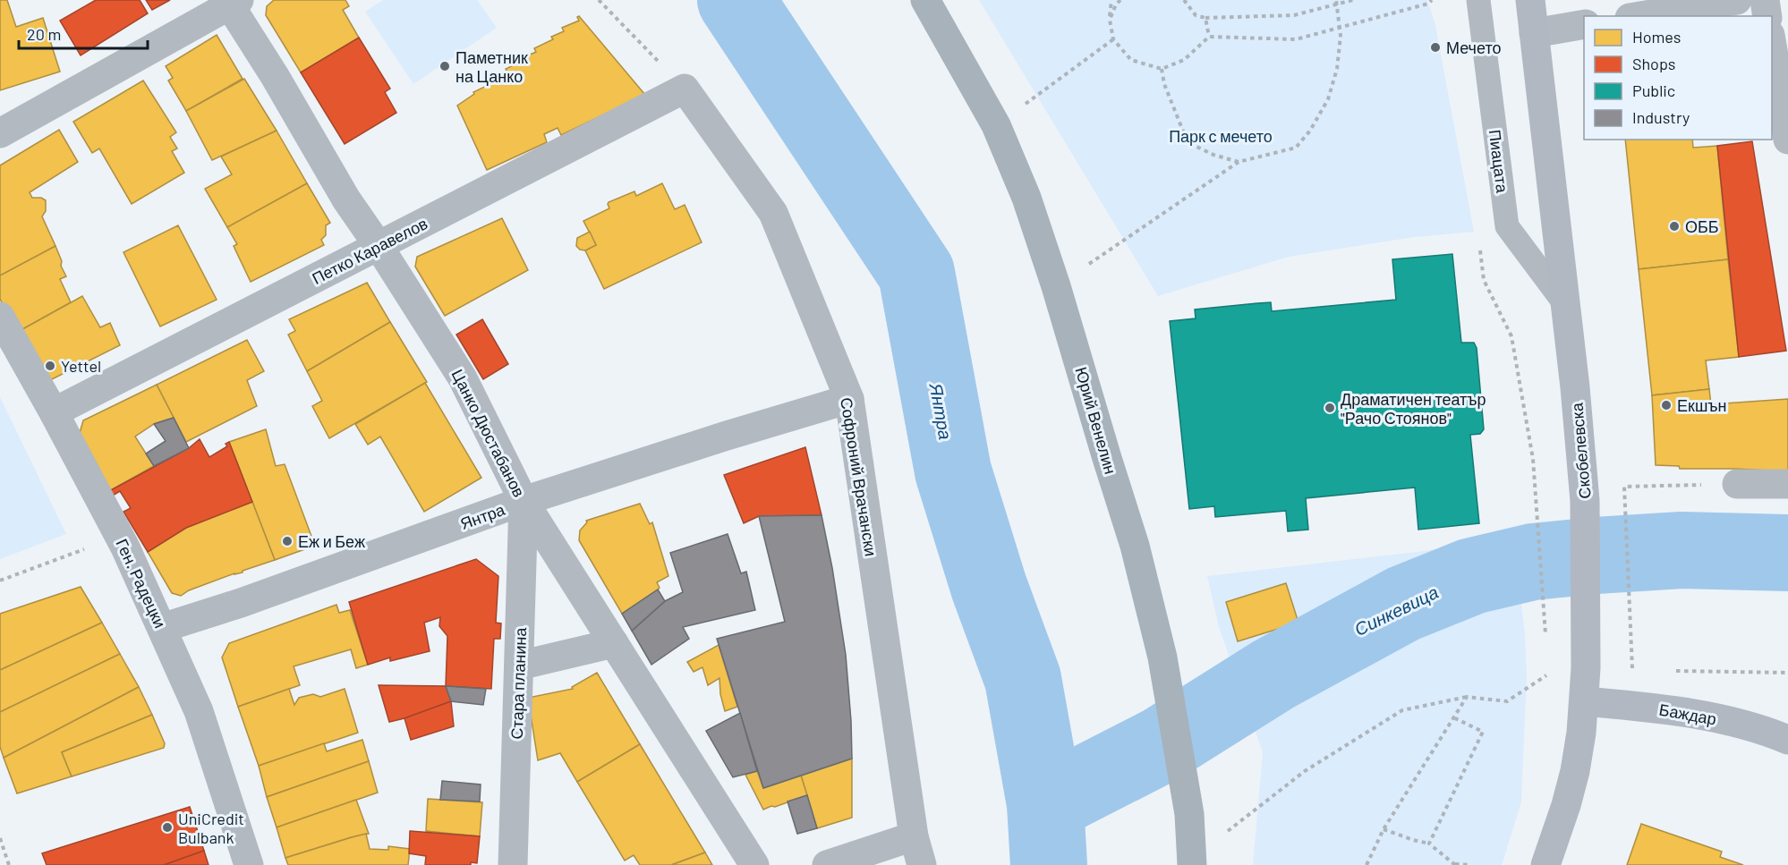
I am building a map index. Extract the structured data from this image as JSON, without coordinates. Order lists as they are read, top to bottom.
{
  "streets": {
    "main road": ["Юрий Венелин", "Скобелевска", "Баждар"],
    "street": [
      "Петко Каравелов",
      "Цанко Дюстабанов",
      "Софроний Врачански",
      "Янтра",
      "Ген. Радецки",
      "Стара планина"
    ],
    "lane": ["Пиацата"]
  },
  "crossings": [
    ["Пиацата", "Скобелевска"],
    ["Петко Каравелов", "Цанко Дюстабанов"],
    ["Петко Каравелов", "Софроний Врачански"],
    ["Петко Каравелов", "Ген. Радецки"],
    ["Цанко Дюстабанов", "Янтра"],
    ["Цанко Дюстабанов", "Стара планина"],
    ["Скобелевска", "Баждар"],
    ["Софроний Врачански", "Янтра"],
    ["Янтра", "Ген. Радецки"],
    ["Янтра", "Стара планина"]
  ],
  "water": ["Янтра", "Синкевица"],
  "parks": ["Парк с мечето"],
  "places": [
    "Мечето",
    "Паметник на Цанко",
    "ОББ",
    "Yettel",
    "Екшън",
    "Драматичен театър \"Рачо Стоянов\"",
    "Еж и Беж",
    "UniCredit Bulbank"
  ],
  "legend": [
    "Homes",
    "Shops",
    "Public",
    "Industry"
  ],
  "scale_bar": "20 m"
}
